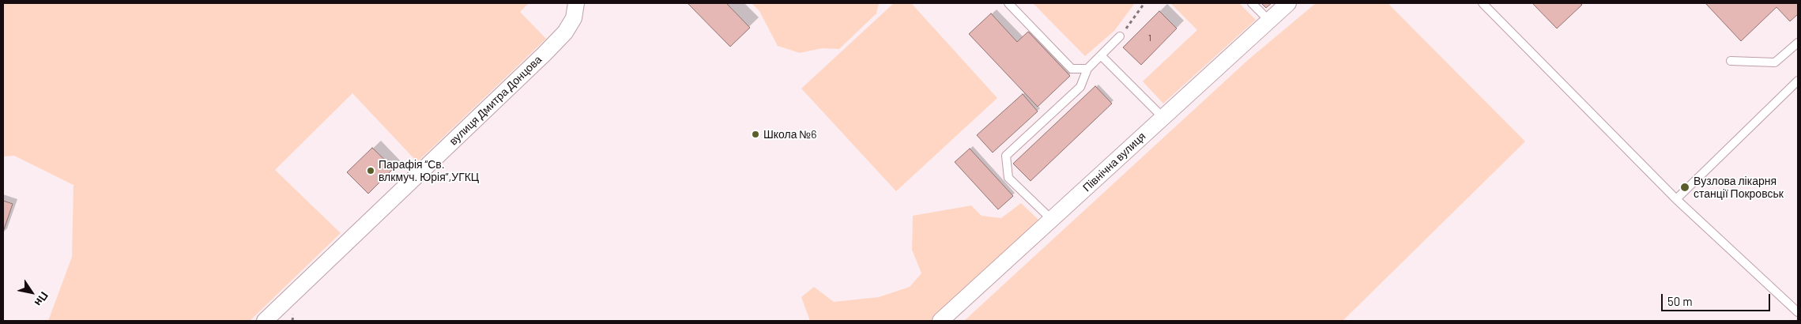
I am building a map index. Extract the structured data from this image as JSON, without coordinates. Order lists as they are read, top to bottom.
{
  "streets": {
    "street": ["вулиця Дмитра Донцова", "Північна вулиця"]
  },
  "places": ["Школа №6", "Парафія “Св. влкмуч. Юрія”,УГКЦ", "Вузлова лікарня станції Покровськ"],
  "house_numbers": ["1"],
  "scale_bar": "50 m",
  "north": "bottom right"
}
